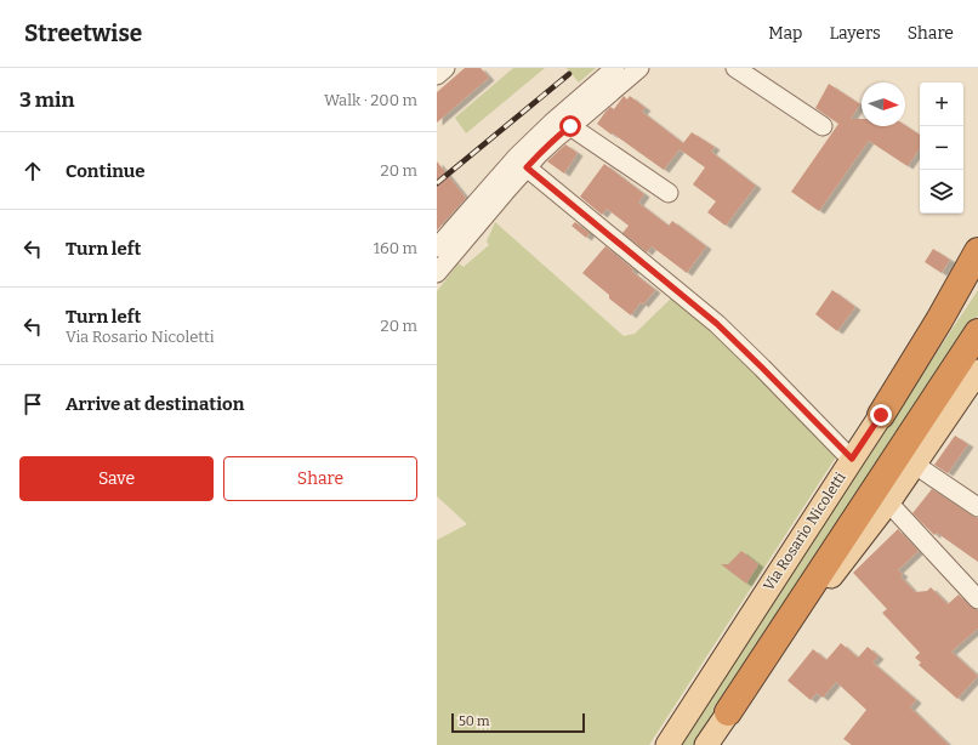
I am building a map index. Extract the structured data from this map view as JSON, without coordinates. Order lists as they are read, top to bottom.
{
  "streets": {
    "main road": ["Via Rosario Nicoletti"]
  },
  "scale_bar": "50 m",
  "north": "right",
  "page": {
    "header": "Streetwise",
    "nav": ["Map", "Layers", "Share"],
    "heading": ["3 min", "Walk · 200 m"],
    "map_buttons": ["+", "−"],
    "list": [
      ["Continue", "20 m"],
      ["Turn left", "160 m"],
      ["Turn left", "Via Rosario Nicoletti", "20 m"],
      "Arrive at destination"
    ],
    "buttons": ["Save", "Share"],
    "scale": "50 m"
  }
}
